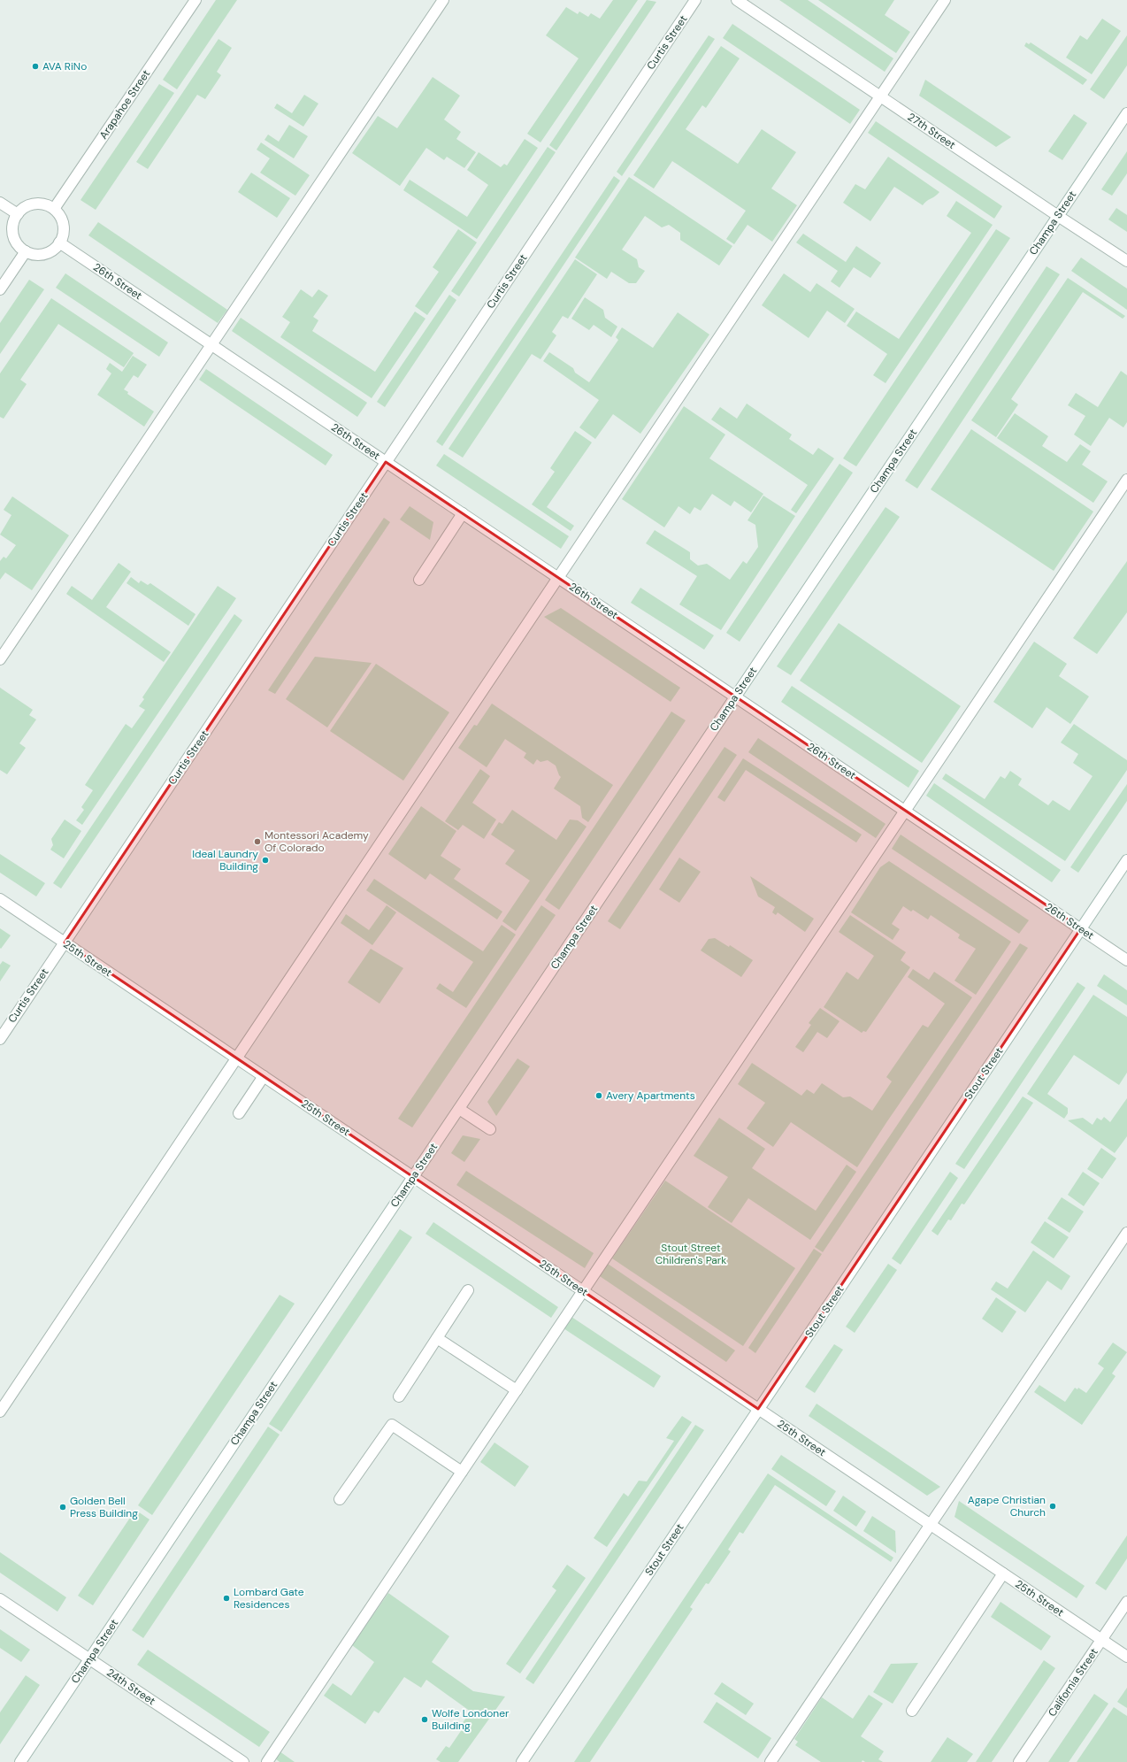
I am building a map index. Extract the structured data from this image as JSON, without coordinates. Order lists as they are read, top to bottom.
{
  "streets": {
    "street": [
      "Curtis Street",
      "Arapahoe Street",
      "27th Street",
      "Champa Street",
      "26th Street",
      "25th Street",
      "Stout Street",
      "California Street",
      "24th Street"
    ]
  },
  "crossings": [
    ["Curtis Street", "26th Street"],
    ["Curtis Street", "25th Street"],
    ["Arapahoe Street", "26th Street"],
    ["27th Street", "Champa Street"],
    ["Champa Street", "26th Street"],
    ["Champa Street", "25th Street"],
    ["Champa Street", "24th Street"],
    ["26th Street", "Stout Street"],
    ["25th Street", "Stout Street"],
    ["25th Street", "California Street"]
  ],
  "parks": ["Stout Street Children's Park"],
  "places": [
    "AVA RiNo",
    "Montessori Academy Of Colorado",
    "Ideal Laundry Building",
    "Avery Apartments",
    "Agape Christian Church",
    "Golden Bell Press Building",
    "Lombard Gate Residences",
    "Wolfe Londoner Building"
  ]
}
